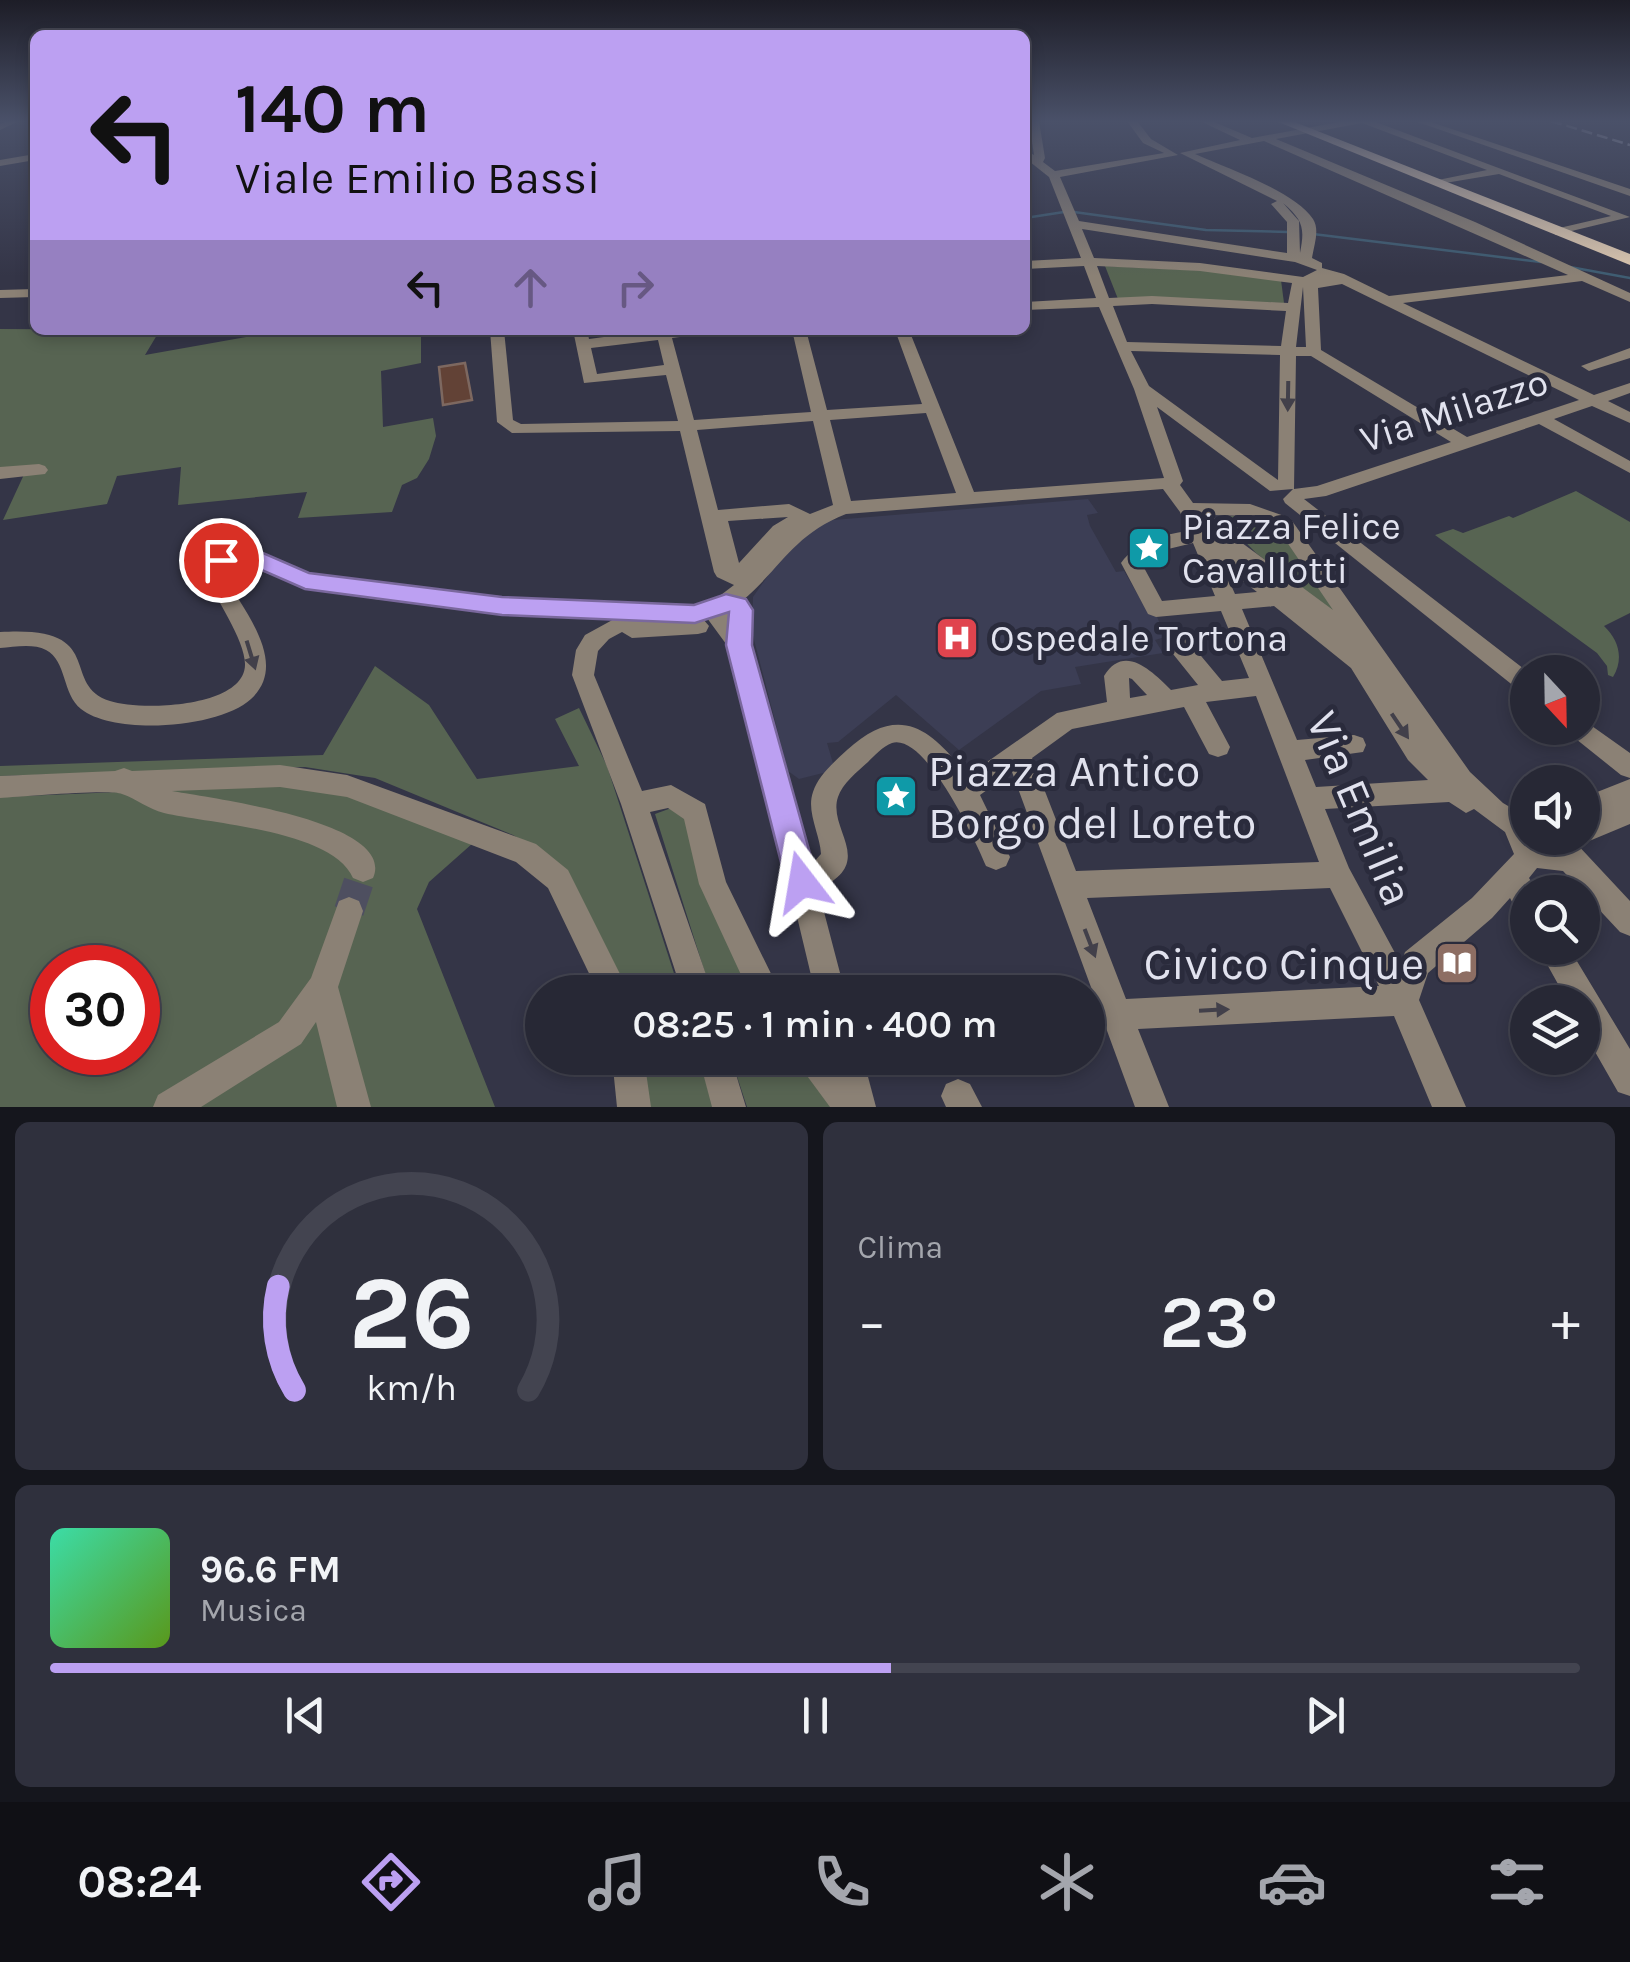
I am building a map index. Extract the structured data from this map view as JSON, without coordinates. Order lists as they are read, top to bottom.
{
  "streets": {
    "street": ["Via Milazzo", "Via Emilia"]
  },
  "crossings": [
    ["Via Milazzo", "Via Emilia"]
  ],
  "places": {
    "place": ["Piazza Felice Cavallotti", "Piazza Antico Borgo del Loreto"],
    "hospital": ["Ospedale Tortona"],
    "library": ["Civico Cinque"]
  },
  "north": "bottom",
  "page": {
    "turn": ["140 m", "Viale Emilio Bassi"],
    "limit": "30",
    "trip": "08:25 · 1 min · 400 m",
    "tile": "Clima",
    "heat": ["−", "23°", "+"],
    "song": ["96.6 FM", "Musica"],
    "tabs": "08:24",
    "gauge": ["26", "km/h"]
  }
}
